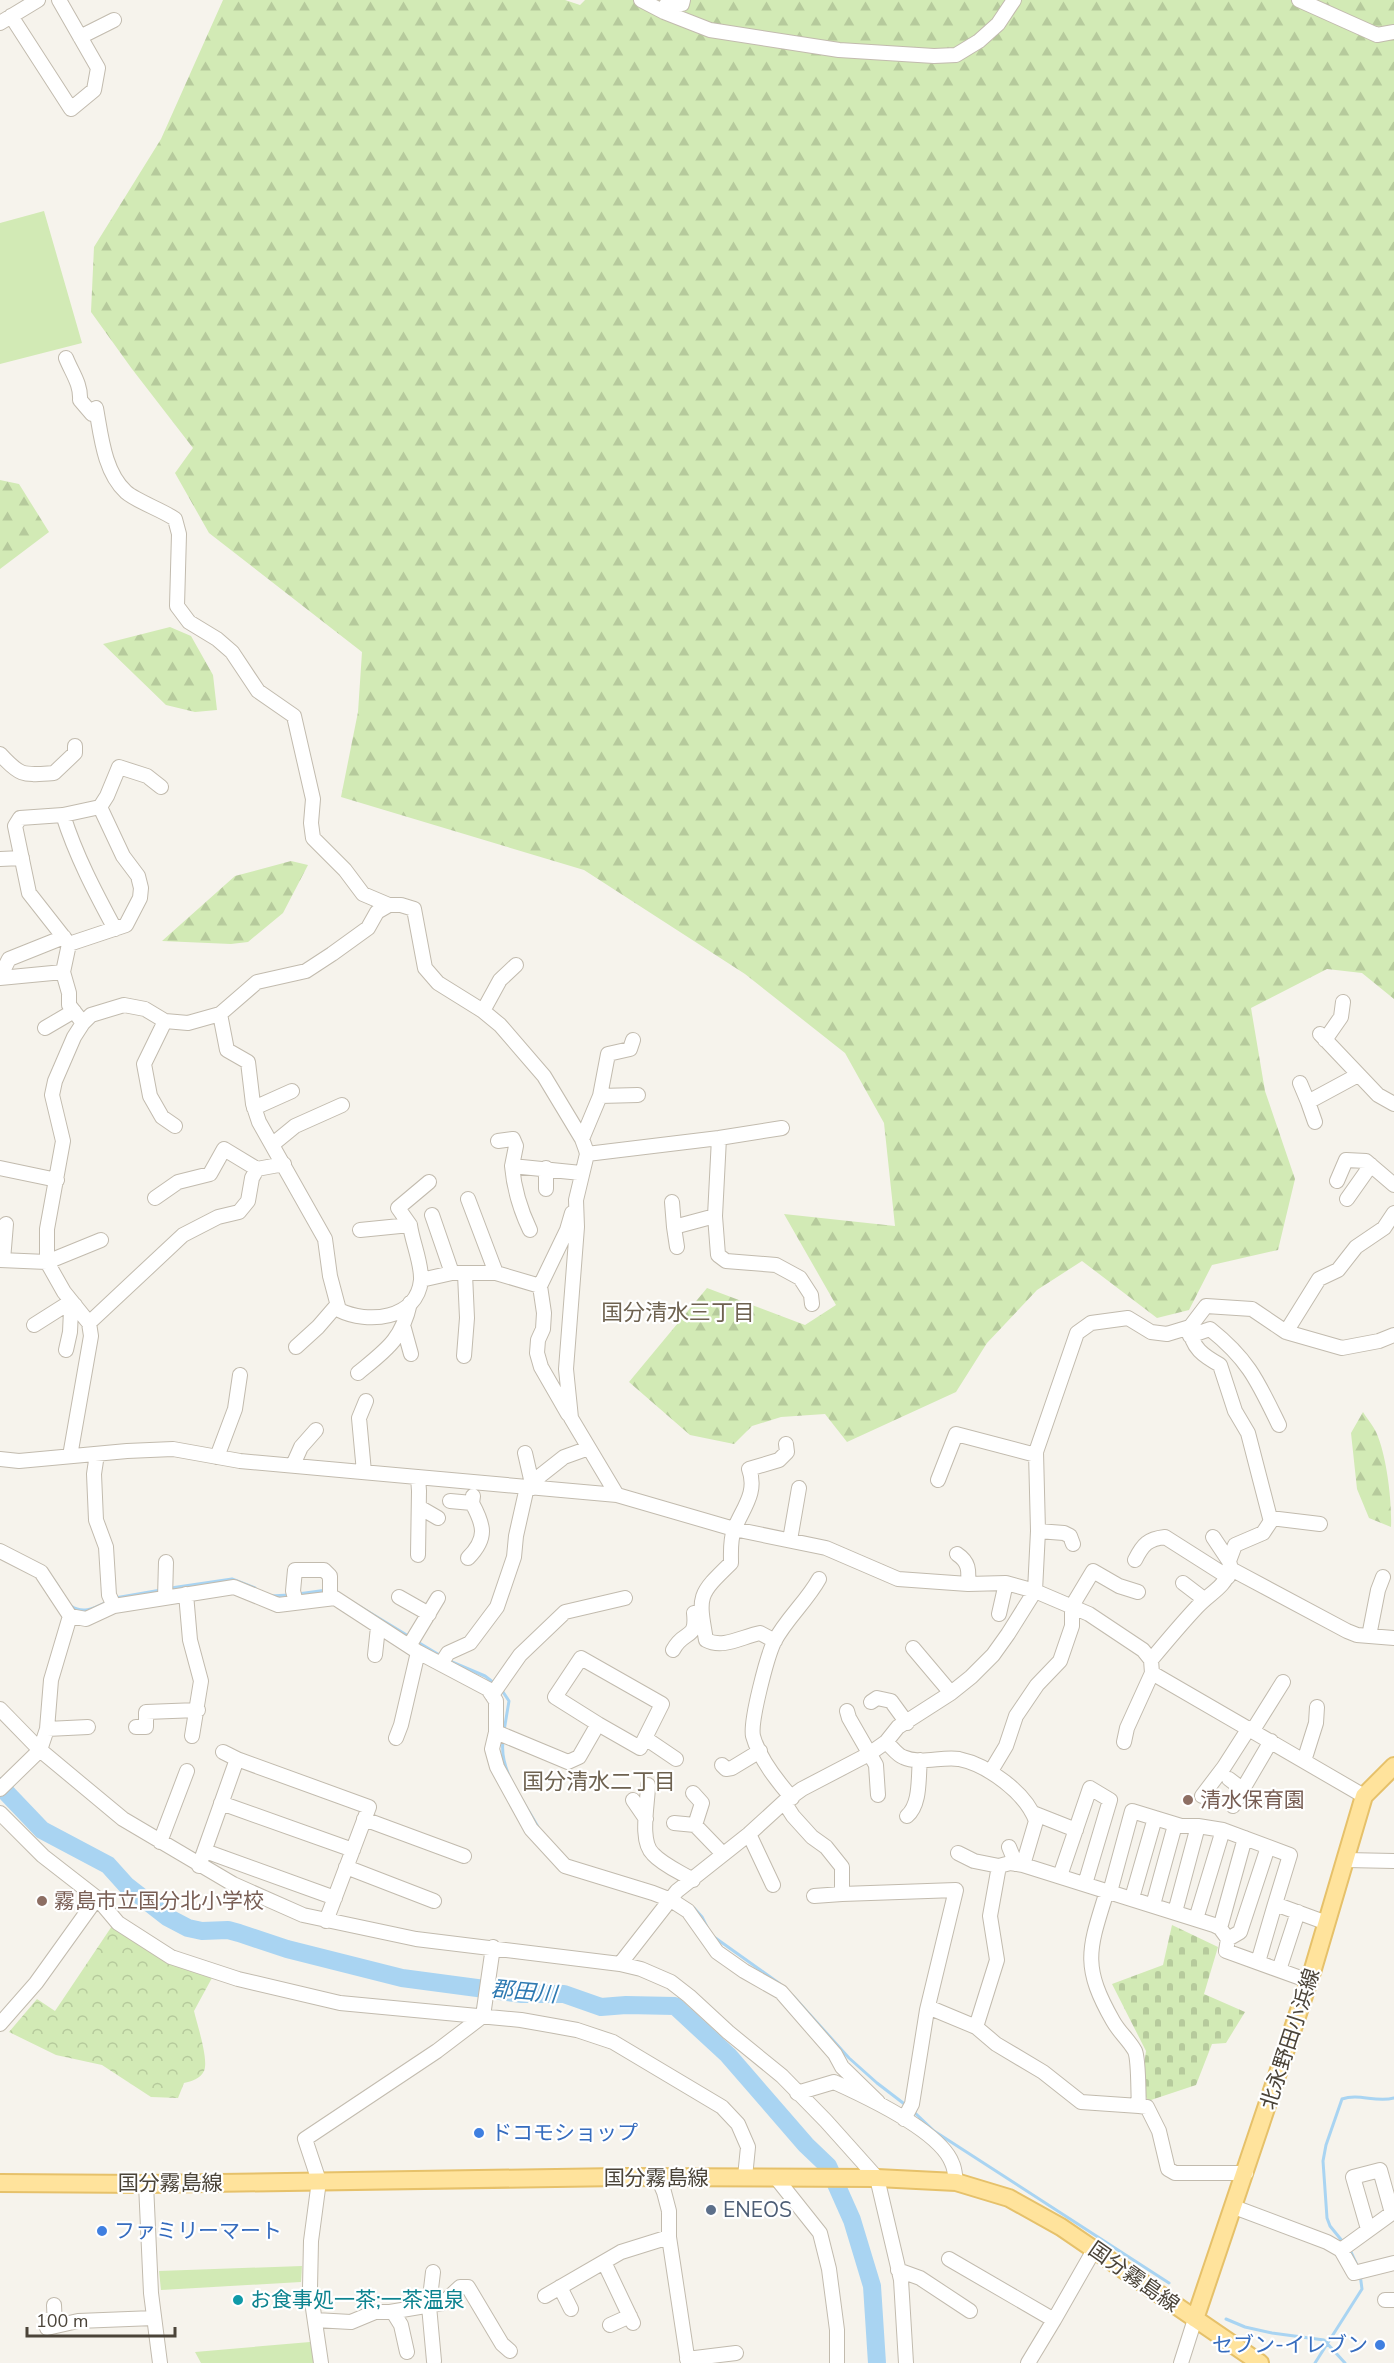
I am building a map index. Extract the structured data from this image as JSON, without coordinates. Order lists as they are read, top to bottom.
{
  "streets": {
    "main road": ["北永野田小浜線", "国分霧島線"]
  },
  "crossings": [
    ["北永野田小浜線", "国分霧島線"]
  ],
  "districts": ["国分清水三丁目", "国分清水二丁目"],
  "water": ["郡田川"],
  "places": [
    "清水保育園",
    "霧島市立国分北小学校",
    "ドコモショップ",
    "ENEOS",
    "ファミリーマート",
    "お食事処一茶;一茶温泉",
    "セブン-イレブン"
  ],
  "scale_bar": "100 m"
}
